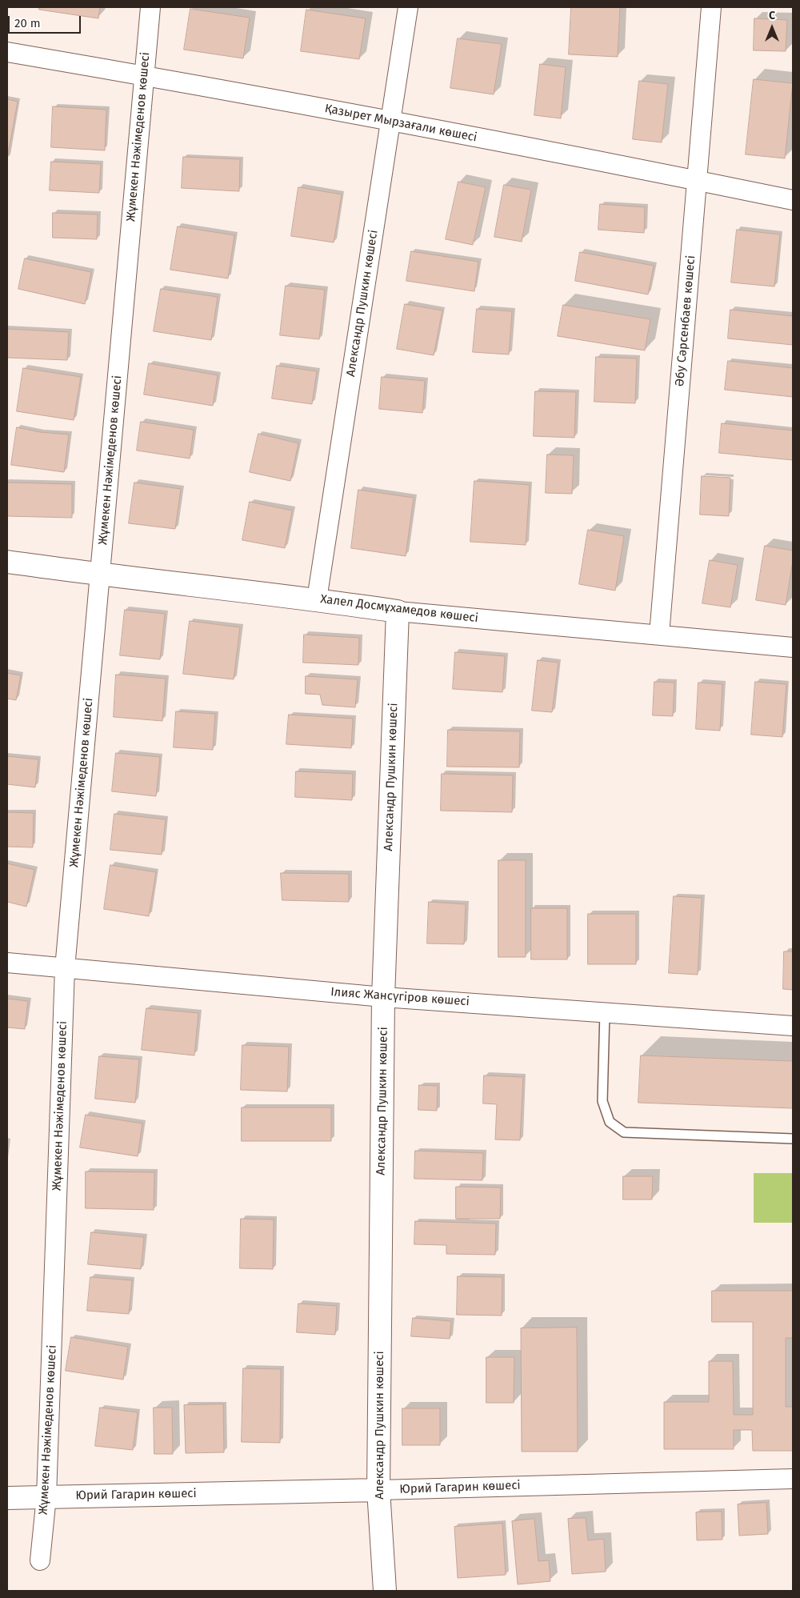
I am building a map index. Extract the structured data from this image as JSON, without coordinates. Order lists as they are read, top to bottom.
{
  "streets": {
    "street": [
      "Қазырет Мырзағали көшесі",
      "Жұмекен Нәжімеденов көшесі",
      "Александр Пушкин көшесі",
      "Әбу Сәрсенбаев көшесі",
      "Халел Досмұхамедов көшесі",
      "Ілияс Жансүгіров көшесі",
      "Юрий Гагарин көшесі"
    ]
  },
  "crossings": [
    ["Қазырет Мырзағали көшесі", "Жұмекен Нәжімеденов көшесі"],
    ["Қазырет Мырзағали көшесі", "Александр Пушкин көшесі"],
    ["Қазырет Мырзағали көшесі", "Әбу Сәрсенбаев көшесі"],
    ["Жұмекен Нәжімеденов көшесі", "Халел Досмұхамедов көшесі"],
    ["Жұмекен Нәжімеденов көшесі", "Ілияс Жансүгіров көшесі"],
    ["Жұмекен Нәжімеденов көшесі", "Юрий Гагарин көшесі"],
    ["Александр Пушкин көшесі", "Халел Досмұхамедов көшесі"],
    ["Александр Пушкин көшесі", "Ілияс Жансүгіров көшесі"],
    ["Александр Пушкин көшесі", "Юрий Гагарин көшесі"],
    ["Әбу Сәрсенбаев көшесі", "Халел Досмұхамедов көшесі"]
  ],
  "scale_bar": "20 m",
  "north": "top"
}
